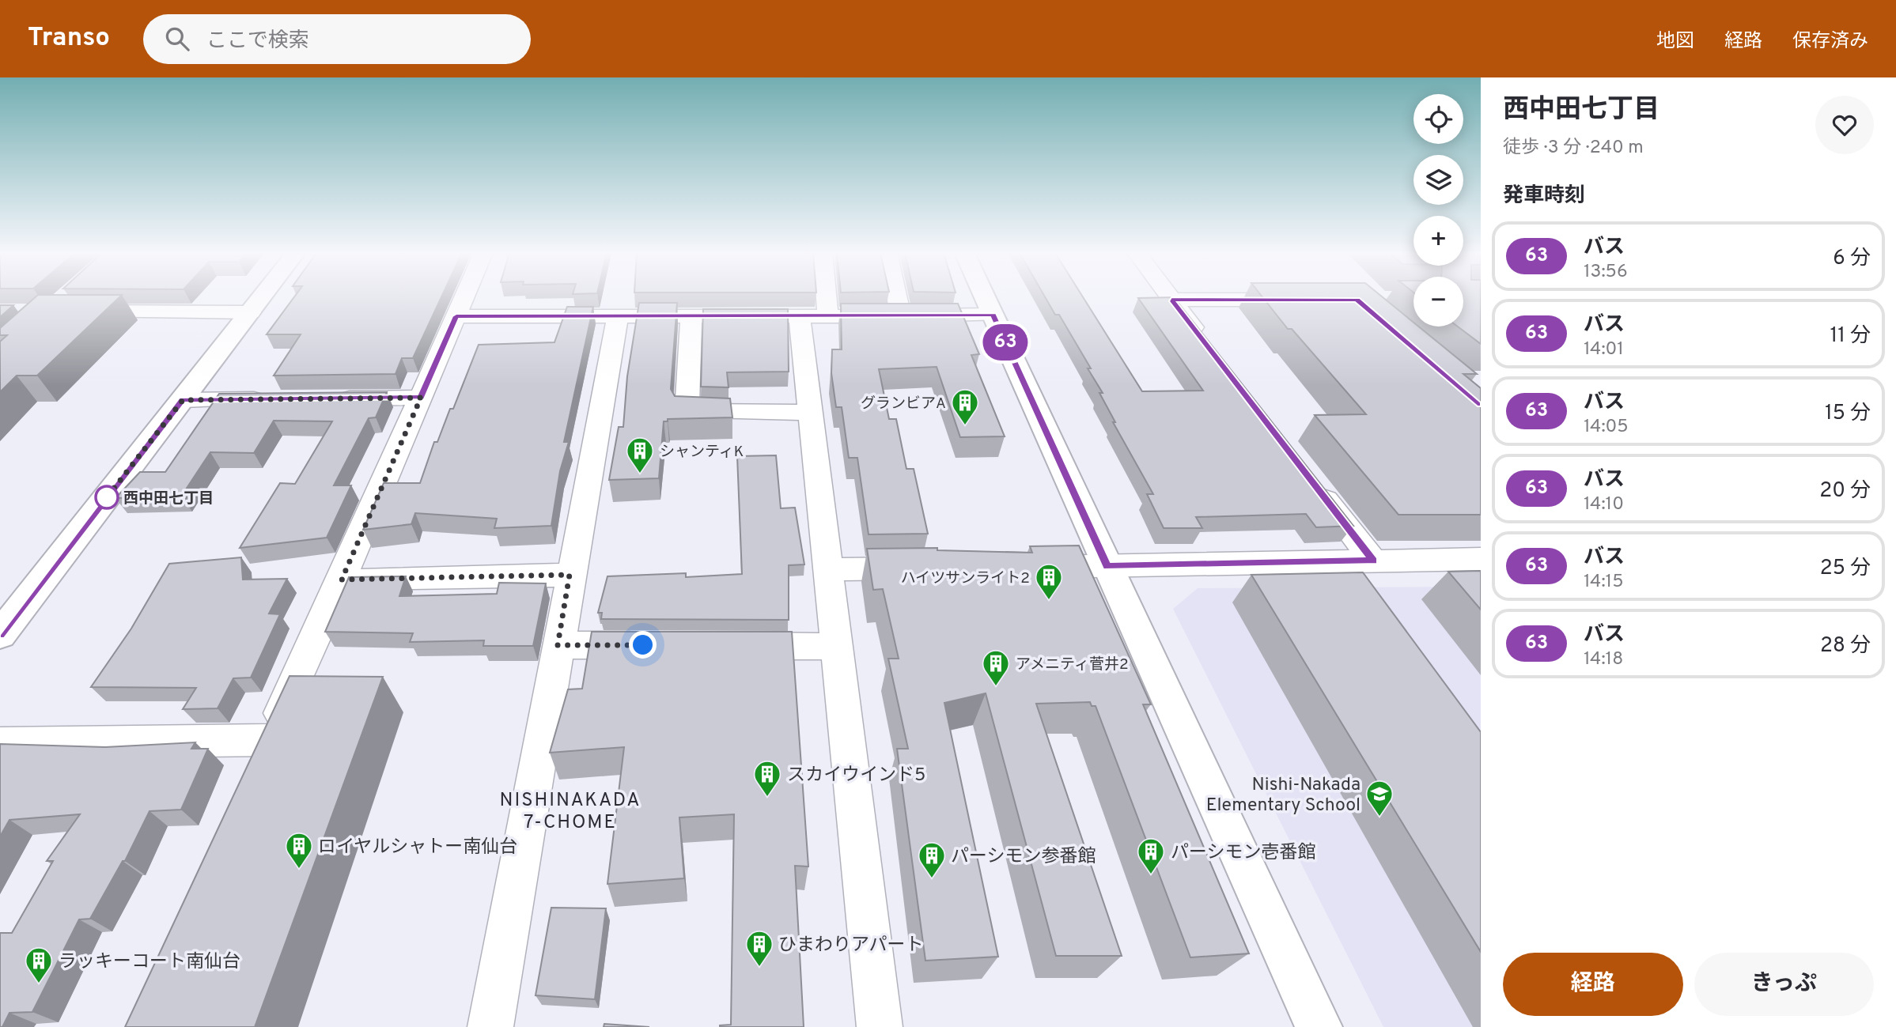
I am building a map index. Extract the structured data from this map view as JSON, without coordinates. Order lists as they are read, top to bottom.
{
  "districts": ["NISHINAKADA 7-CHOME"],
  "places": {
    "building": [
      "グランビアA",
      "シャンティK",
      "ハイツサンライト2",
      "アメニティ菅井2",
      "スカイウインド5",
      "ロイヤルシャトー南仙台",
      "パーシモン壱番館",
      "パーシモン参番館",
      "ひまわりアパート",
      "ラッキーコート南仙台"
    ],
    "other": ["西中田七丁目"],
    "school or university": ["Nishi-Nakada Elementary School"]
  },
  "lines": ["bus line 63"],
  "page": {
    "header": "Transo",
    "search": "ここで検索",
    "nav": ["地図", "経路", "保存済み"],
    "on_map": "63",
    "heading": [
      ["西中田七丁目", "徒歩 · 3 分 · 240 m"],
      "発車時刻"
    ],
    "map_buttons": ["+", "−"],
    "list": [
      {
        "mark": "63",
        "name": "バス",
        "note": "13:56",
        "value": "6 分"
      },
      {
        "mark": "63",
        "name": "バス",
        "note": "14:01",
        "value": "11 分"
      },
      {
        "mark": "63",
        "name": "バス",
        "note": "14:05",
        "value": "15 分"
      },
      {
        "mark": "63",
        "name": "バス",
        "note": "14:10",
        "value": "20 分"
      },
      {
        "mark": "63",
        "name": "バス",
        "note": "14:15",
        "value": "25 分"
      },
      {
        "mark": "63",
        "name": "バス",
        "note": "14:18",
        "value": "28 分"
      }
    ],
    "buttons": ["経路", "きっぷ"]
  }
}
